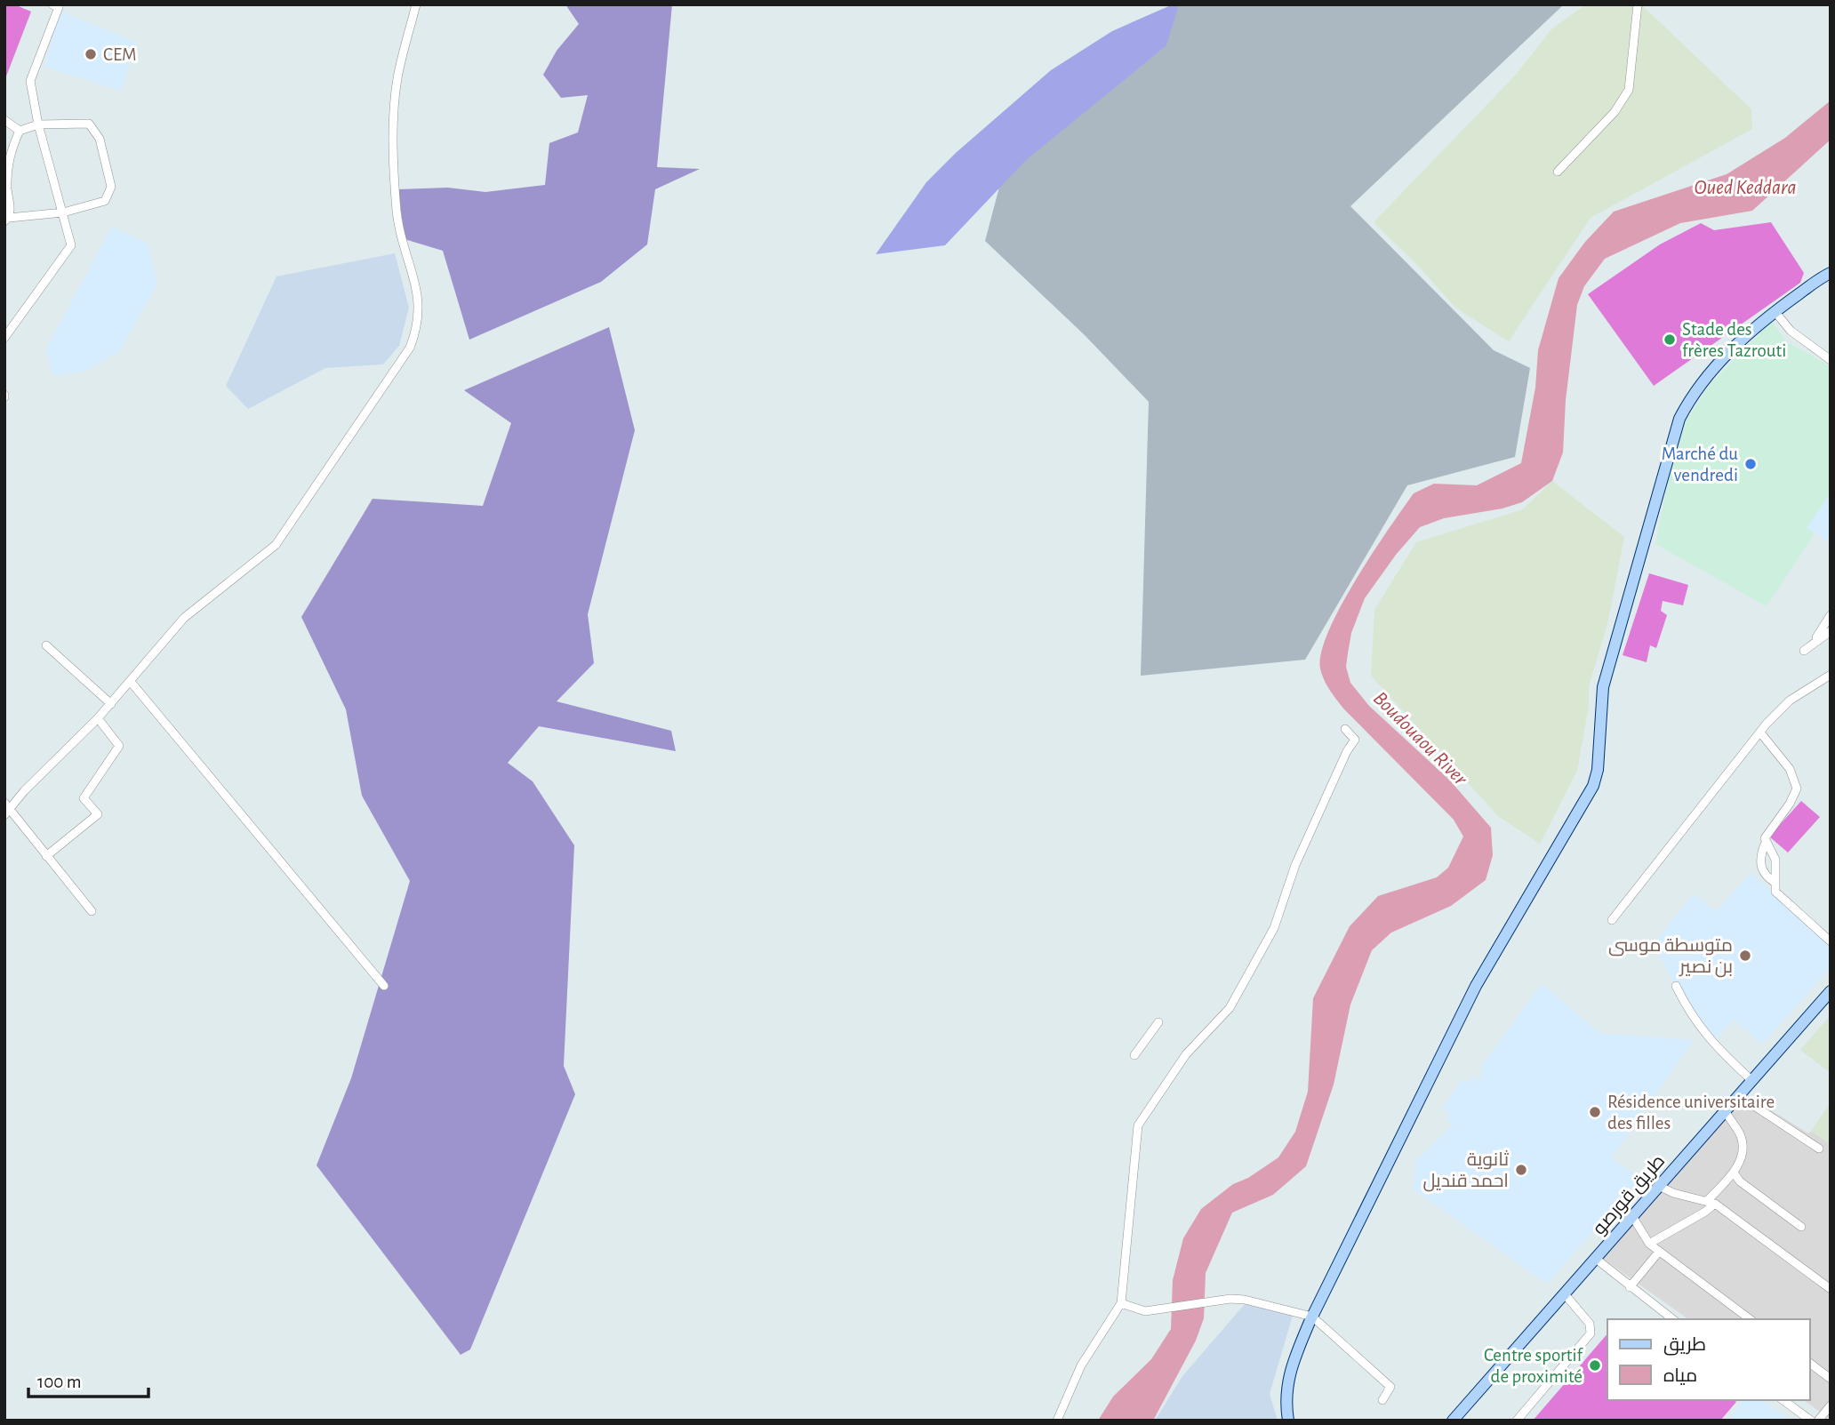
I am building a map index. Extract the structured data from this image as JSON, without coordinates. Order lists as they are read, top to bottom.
{
  "streets": {
    "main road": ["طريق قورصو"]
  },
  "water": ["Oued Keddara", "Boudouaou River"],
  "places": [
    "CEM",
    "Stade des frères Tazrouti",
    "Marché du vendredi",
    "متوسطة موسى بن نصير",
    "Résidence universitaire des filles",
    "ثانوية احمد قنديل",
    "Centre sportif de proximité"
  ],
  "legend": ["طريق", "مياه"],
  "scale_bar": "100 m"
}
